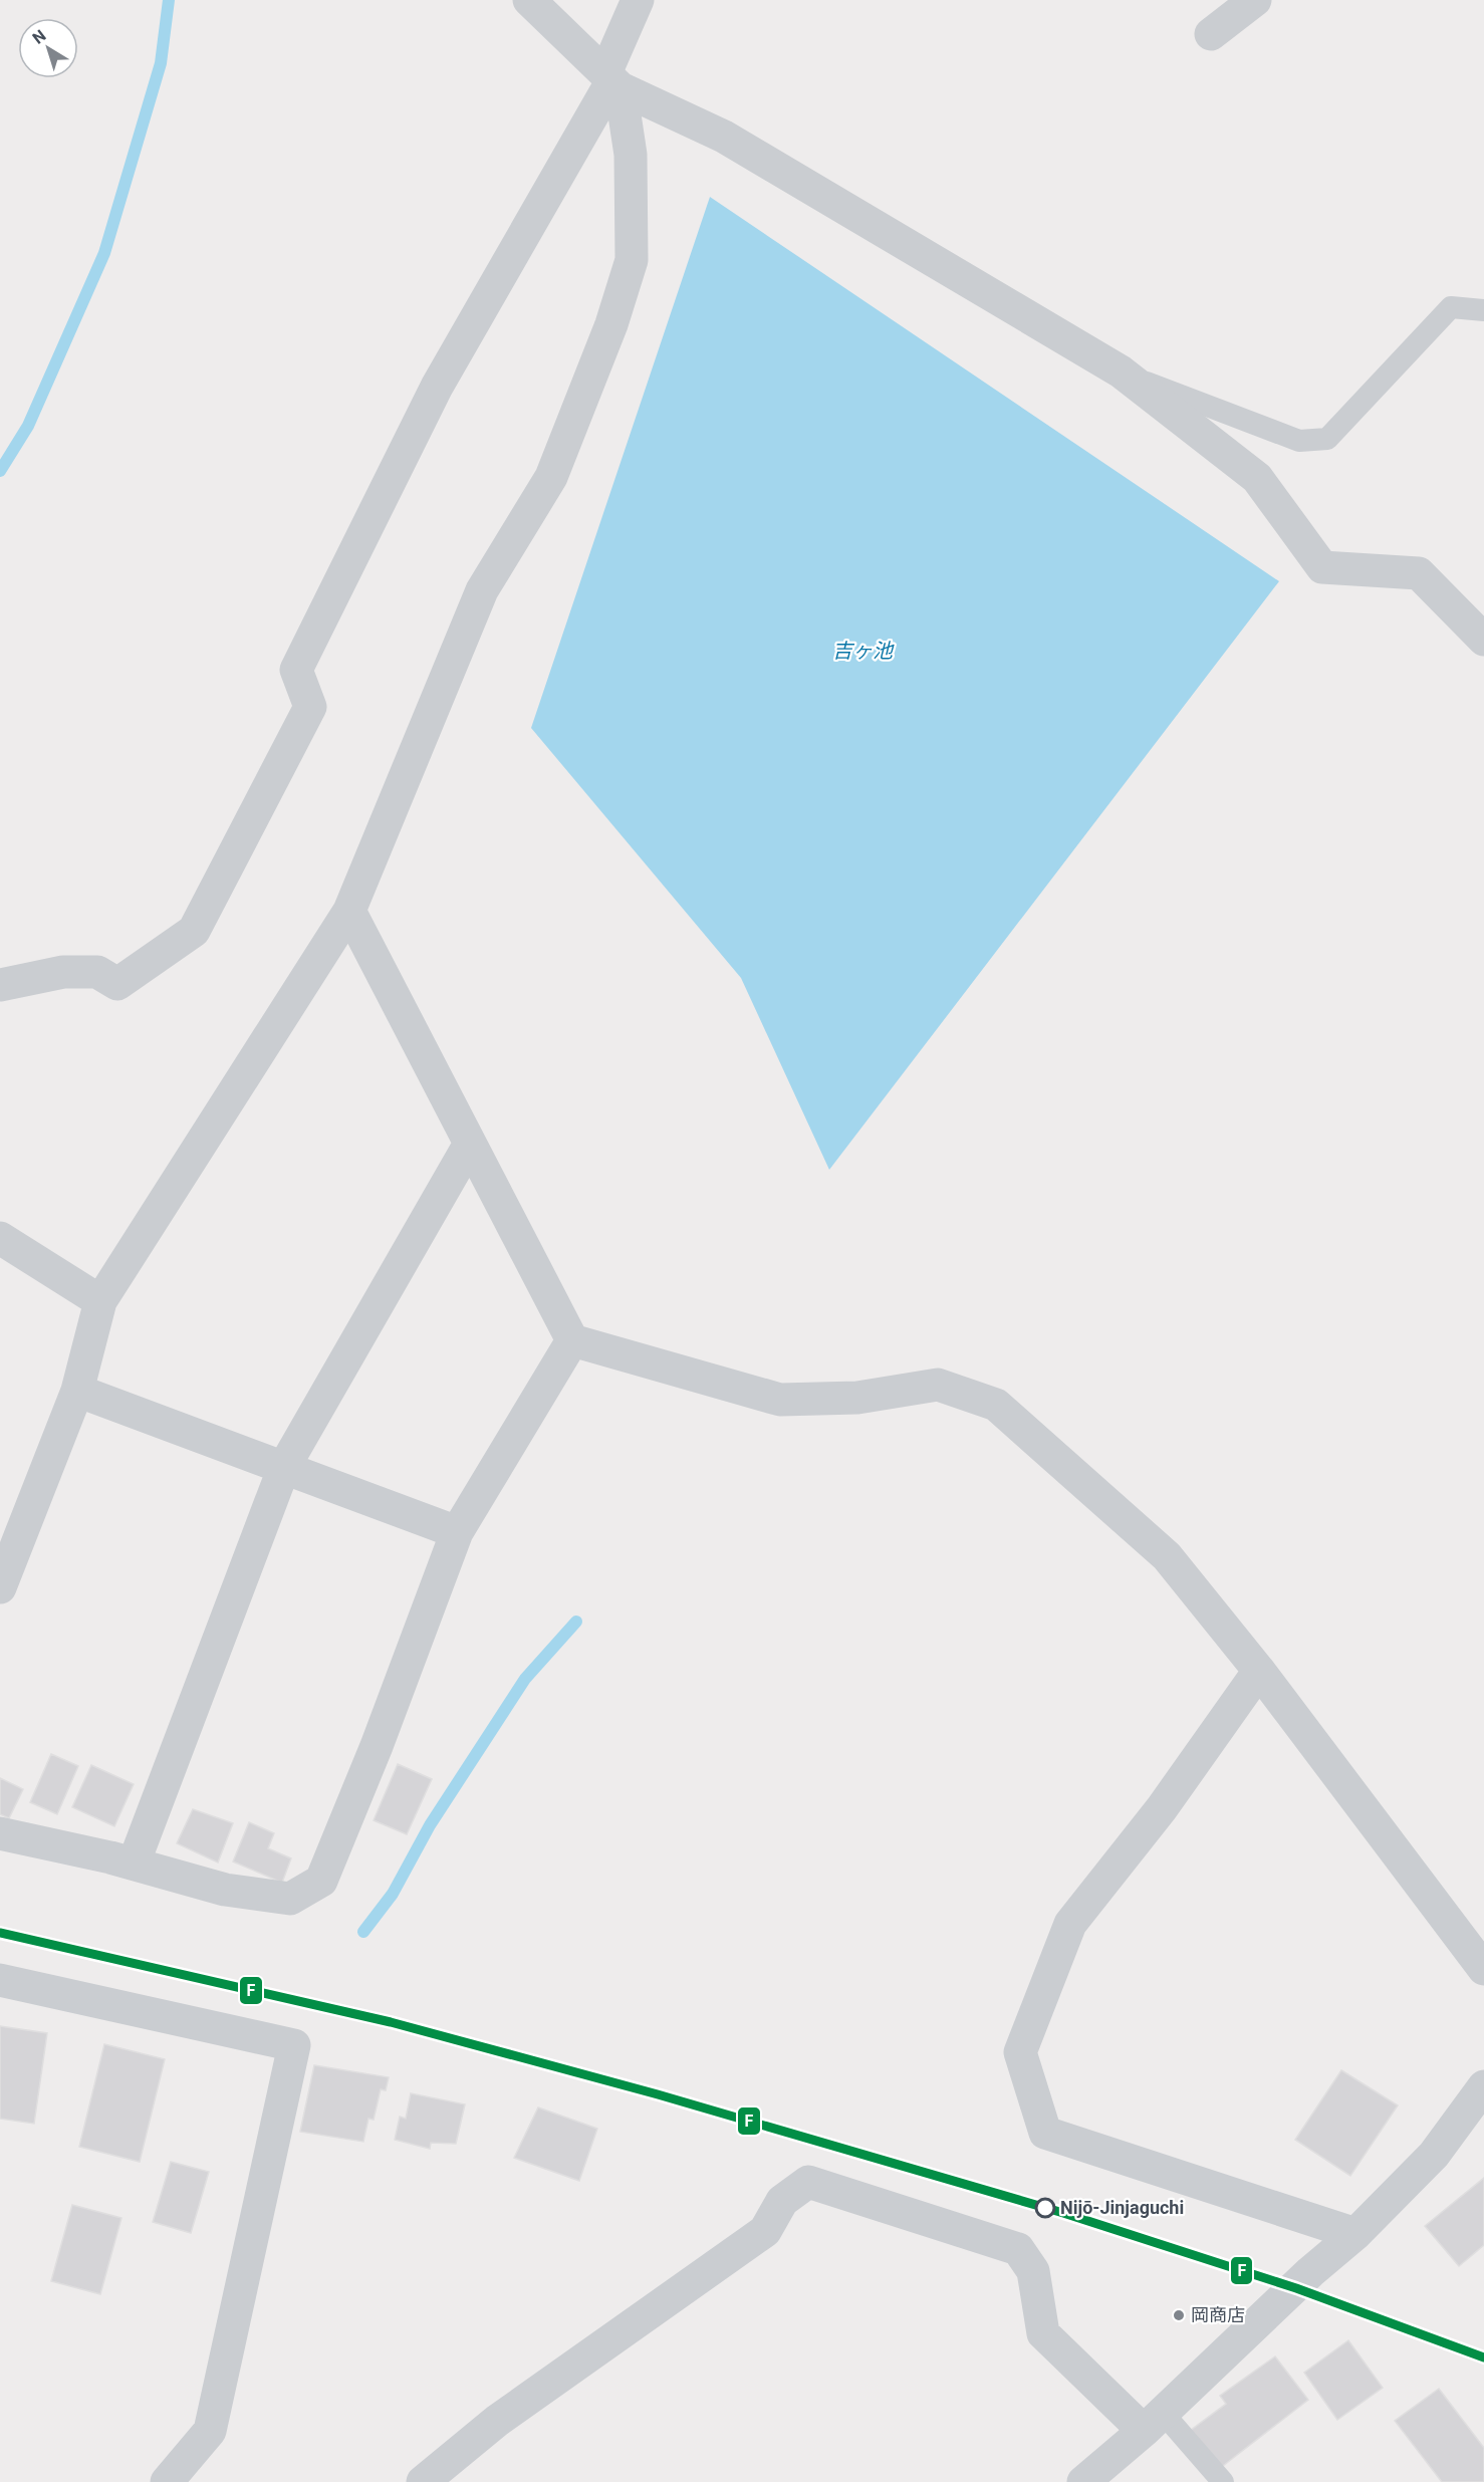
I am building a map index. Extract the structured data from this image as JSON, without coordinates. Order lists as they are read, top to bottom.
{
  "water": ["吉ヶ池"],
  "places": ["Nijō-Jinjaguchi", "岡商店"],
  "lines": ["transit line F"],
  "north": "top left"
}
